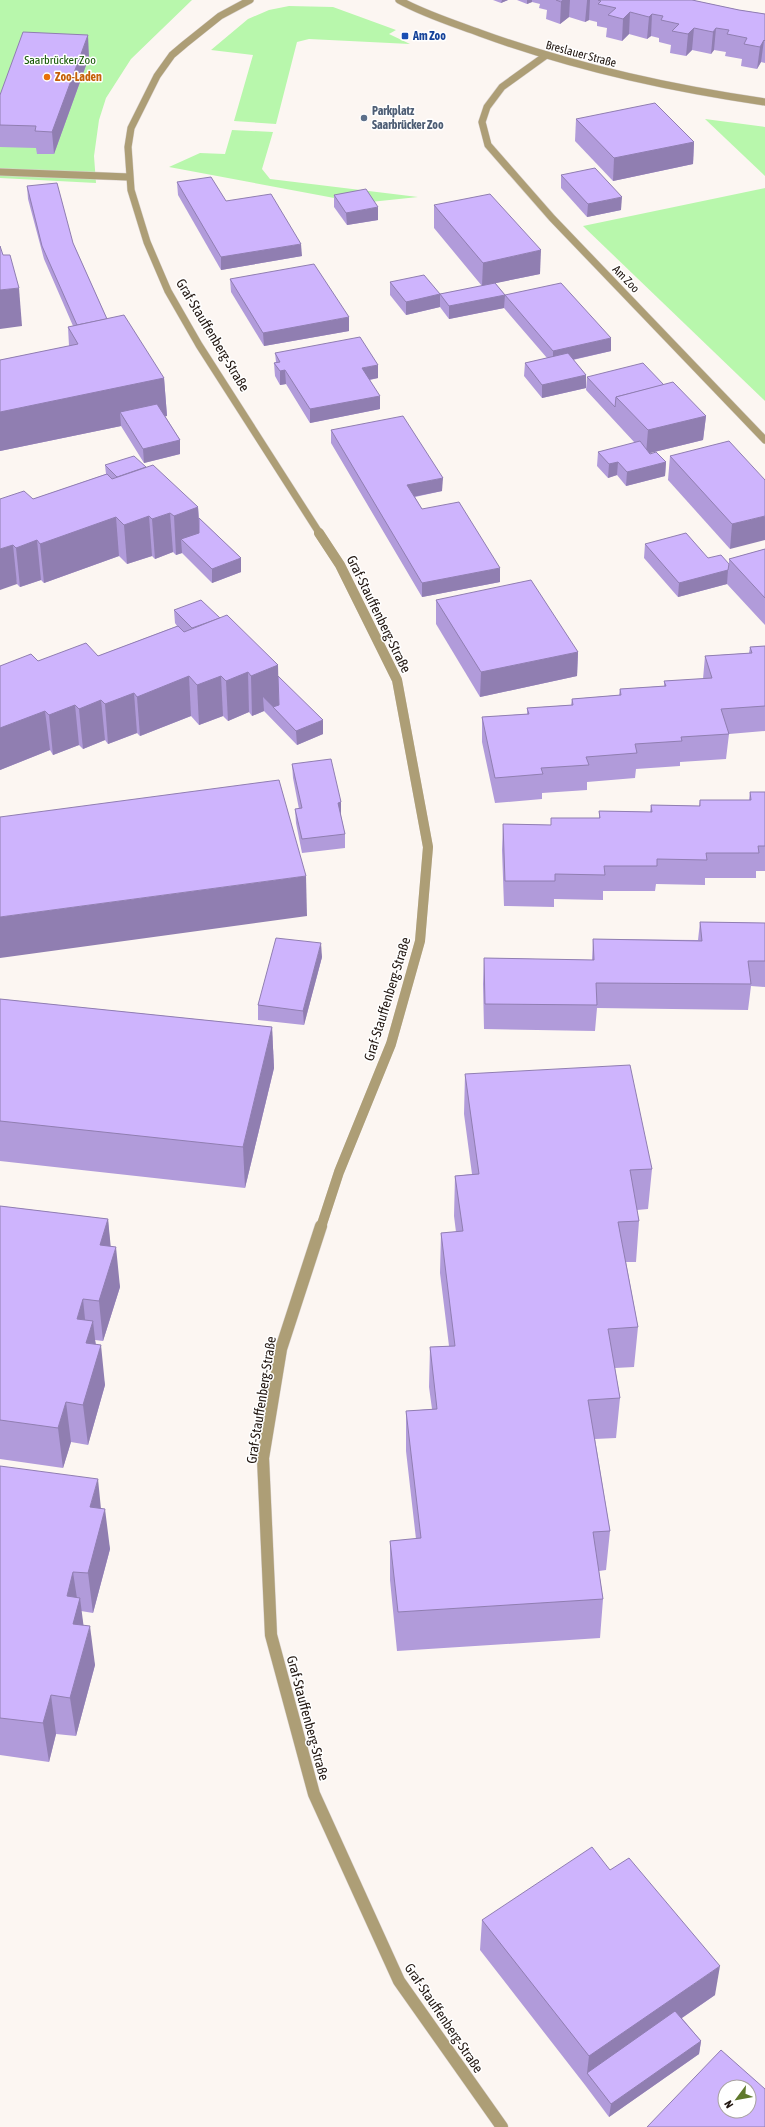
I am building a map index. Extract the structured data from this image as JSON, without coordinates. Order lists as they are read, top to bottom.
{
  "streets": {
    "street": ["Breslauer Straße", "Am Zoo", "Graf-Stauffenberg-Straße"]
  },
  "crossings": [
    ["Breslauer Straße", "Am Zoo"]
  ],
  "parks": ["Saarbrücker Zoo"],
  "places": {
    "transit": ["Am Zoo"],
    "other": ["Zoo-Laden", "Parkplatz Saarbrücker Zoo"]
  },
  "north": "bottom left"
}
